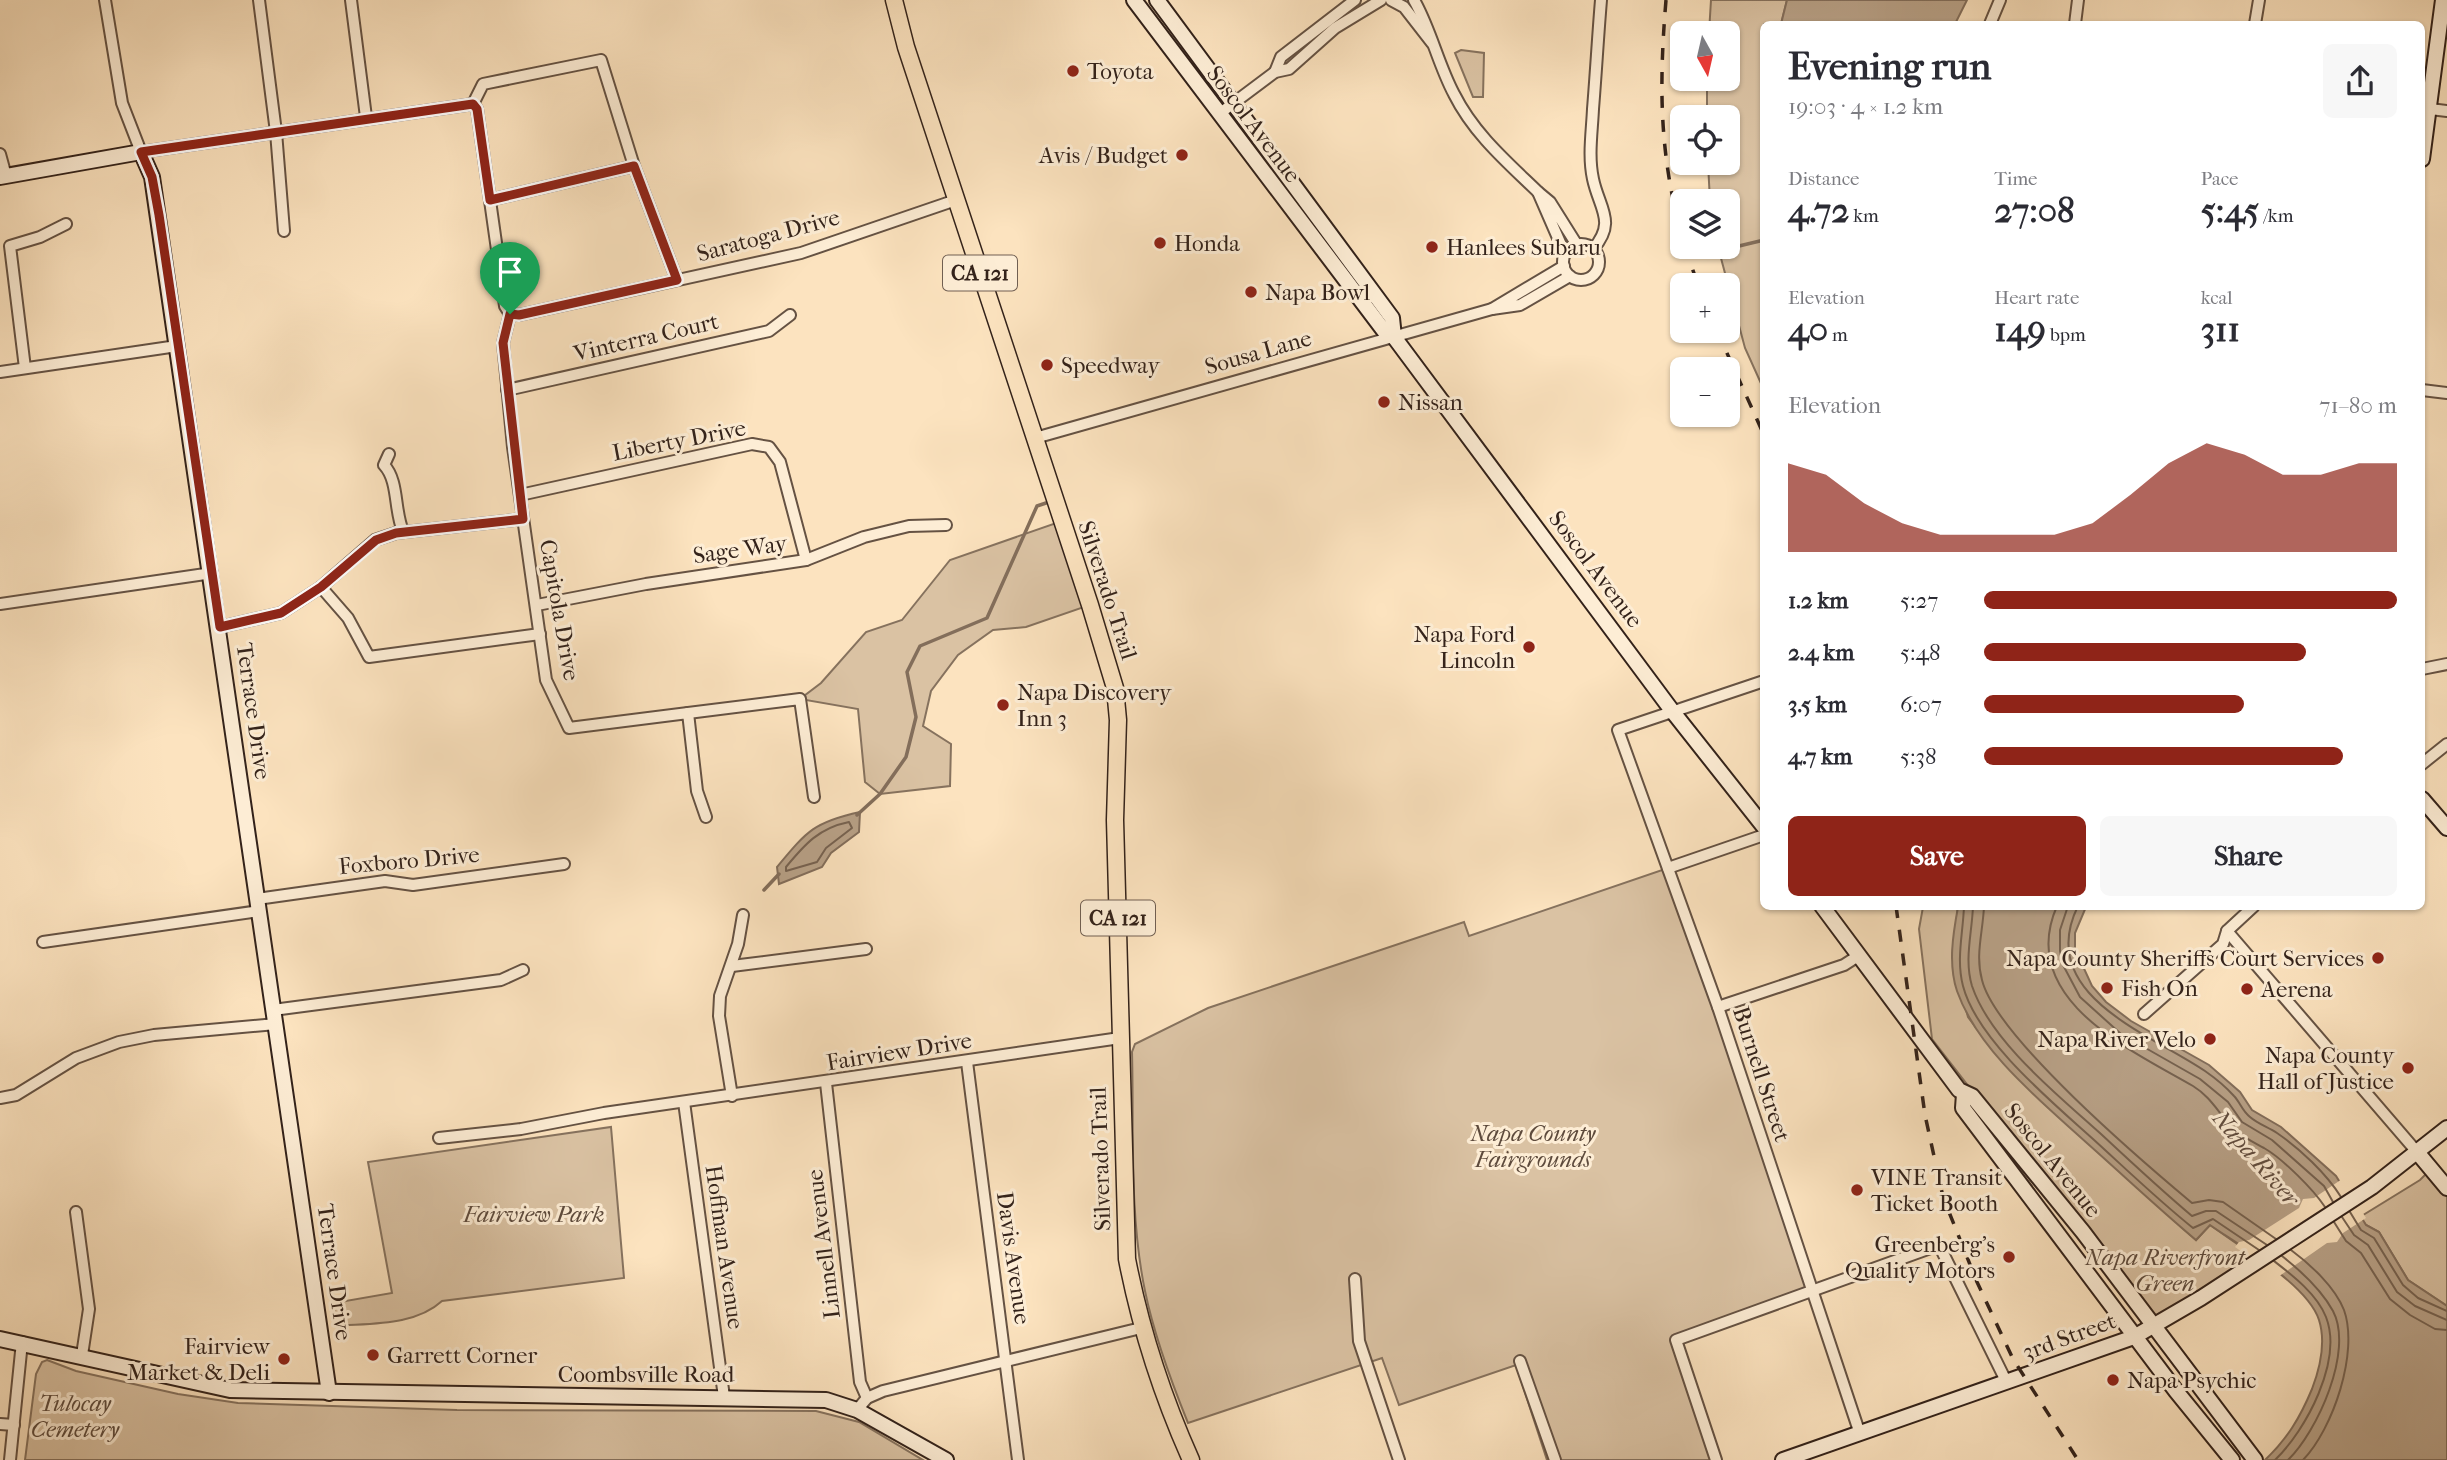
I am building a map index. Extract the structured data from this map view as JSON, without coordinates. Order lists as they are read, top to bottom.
{
  "streets": {
    "main road": ["CA 121", "Silverado Trail"],
    "street": [
      "Soscol Avenue",
      "Saratoga Drive",
      "Vinterra Court",
      "Sousa Lane",
      "Liberty Drive",
      "Sage Way",
      "Capitola Drive",
      "Terrace Drive",
      "Foxboro Drive",
      "Fairview Drive",
      "Burnell Street",
      "Linnell Avenue",
      "Hoffman Avenue",
      "Davis Avenue",
      "3rd Street",
      "Coombsville Road"
    ]
  },
  "crossings": [
    ["Soscol Avenue", "Sousa Lane"],
    ["Soscol Avenue", "Burnell Street"],
    ["Soscol Avenue", "3rd Street"],
    ["Saratoga Drive", "Silverado Trail"],
    ["Saratoga Drive", "Capitola Drive"],
    ["Vinterra Court", "Capitola Drive"],
    ["Sousa Lane", "Silverado Trail"],
    ["Liberty Drive", "Sage Way"],
    ["Liberty Drive", "Capitola Drive"],
    ["Sage Way", "Capitola Drive"],
    ["Silverado Trail", "Fairview Drive"],
    ["Terrace Drive", "Foxboro Drive"],
    ["Terrace Drive", "Coombsville Road"],
    ["Fairview Drive", "Linnell Avenue"],
    ["Fairview Drive", "Hoffman Avenue"],
    ["Fairview Drive", "Davis Avenue"],
    ["Burnell Street", "3rd Street"],
    ["Linnell Avenue", "Coombsville Road"],
    ["Hoffman Avenue", "Coombsville Road"]
  ],
  "water": ["Napa River"],
  "parks": [
    "Napa County Fairgrounds",
    "Fairview Park",
    "Napa Riverfront Green",
    "Tulocay Cemetery"
  ],
  "places": [
    "Toyota",
    "Avis / Budget",
    "Honda",
    "Hanlees Subaru",
    "Napa Bowl",
    "Speedway",
    "Nissan",
    "Napa Ford Lincoln",
    "Napa Discovery Inn 3",
    "Napa County Sheriffs Court Services",
    "Fish On",
    "Aerena",
    "Napa River Velo",
    "Napa County Hall of Justice",
    "VINE Transit Ticket Booth",
    "Greenberg's Quality Motors",
    "Garrett Corner",
    "Fairview Market & Deli",
    "Napa Psychic"
  ],
  "north": "bottom",
  "page": {
    "map_buttons": ["+", "−"],
    "heading": ["Evening run", "19:03 · 4 × 1.2 km"],
    "stats": [
      ["Distance", "4.72 km"],
      ["Time", "27:08"],
      ["Pace", "5:45 /km"],
      ["Elevation", "40 m"],
      ["Heart rate", "149 bpm"],
      ["kcal", "311"]
    ],
    "chart": ["Elevation", "71–80 m"],
    "list": [
      {
        "name": "1.2 km",
        "note": "5:27"
      },
      {
        "name": "2.4 km",
        "note": "5:48"
      },
      {
        "name": "3.5 km",
        "note": "6:07"
      },
      {
        "name": "4.7 km",
        "note": "5:38"
      }
    ],
    "buttons": ["Save", "Share"]
  }
}
